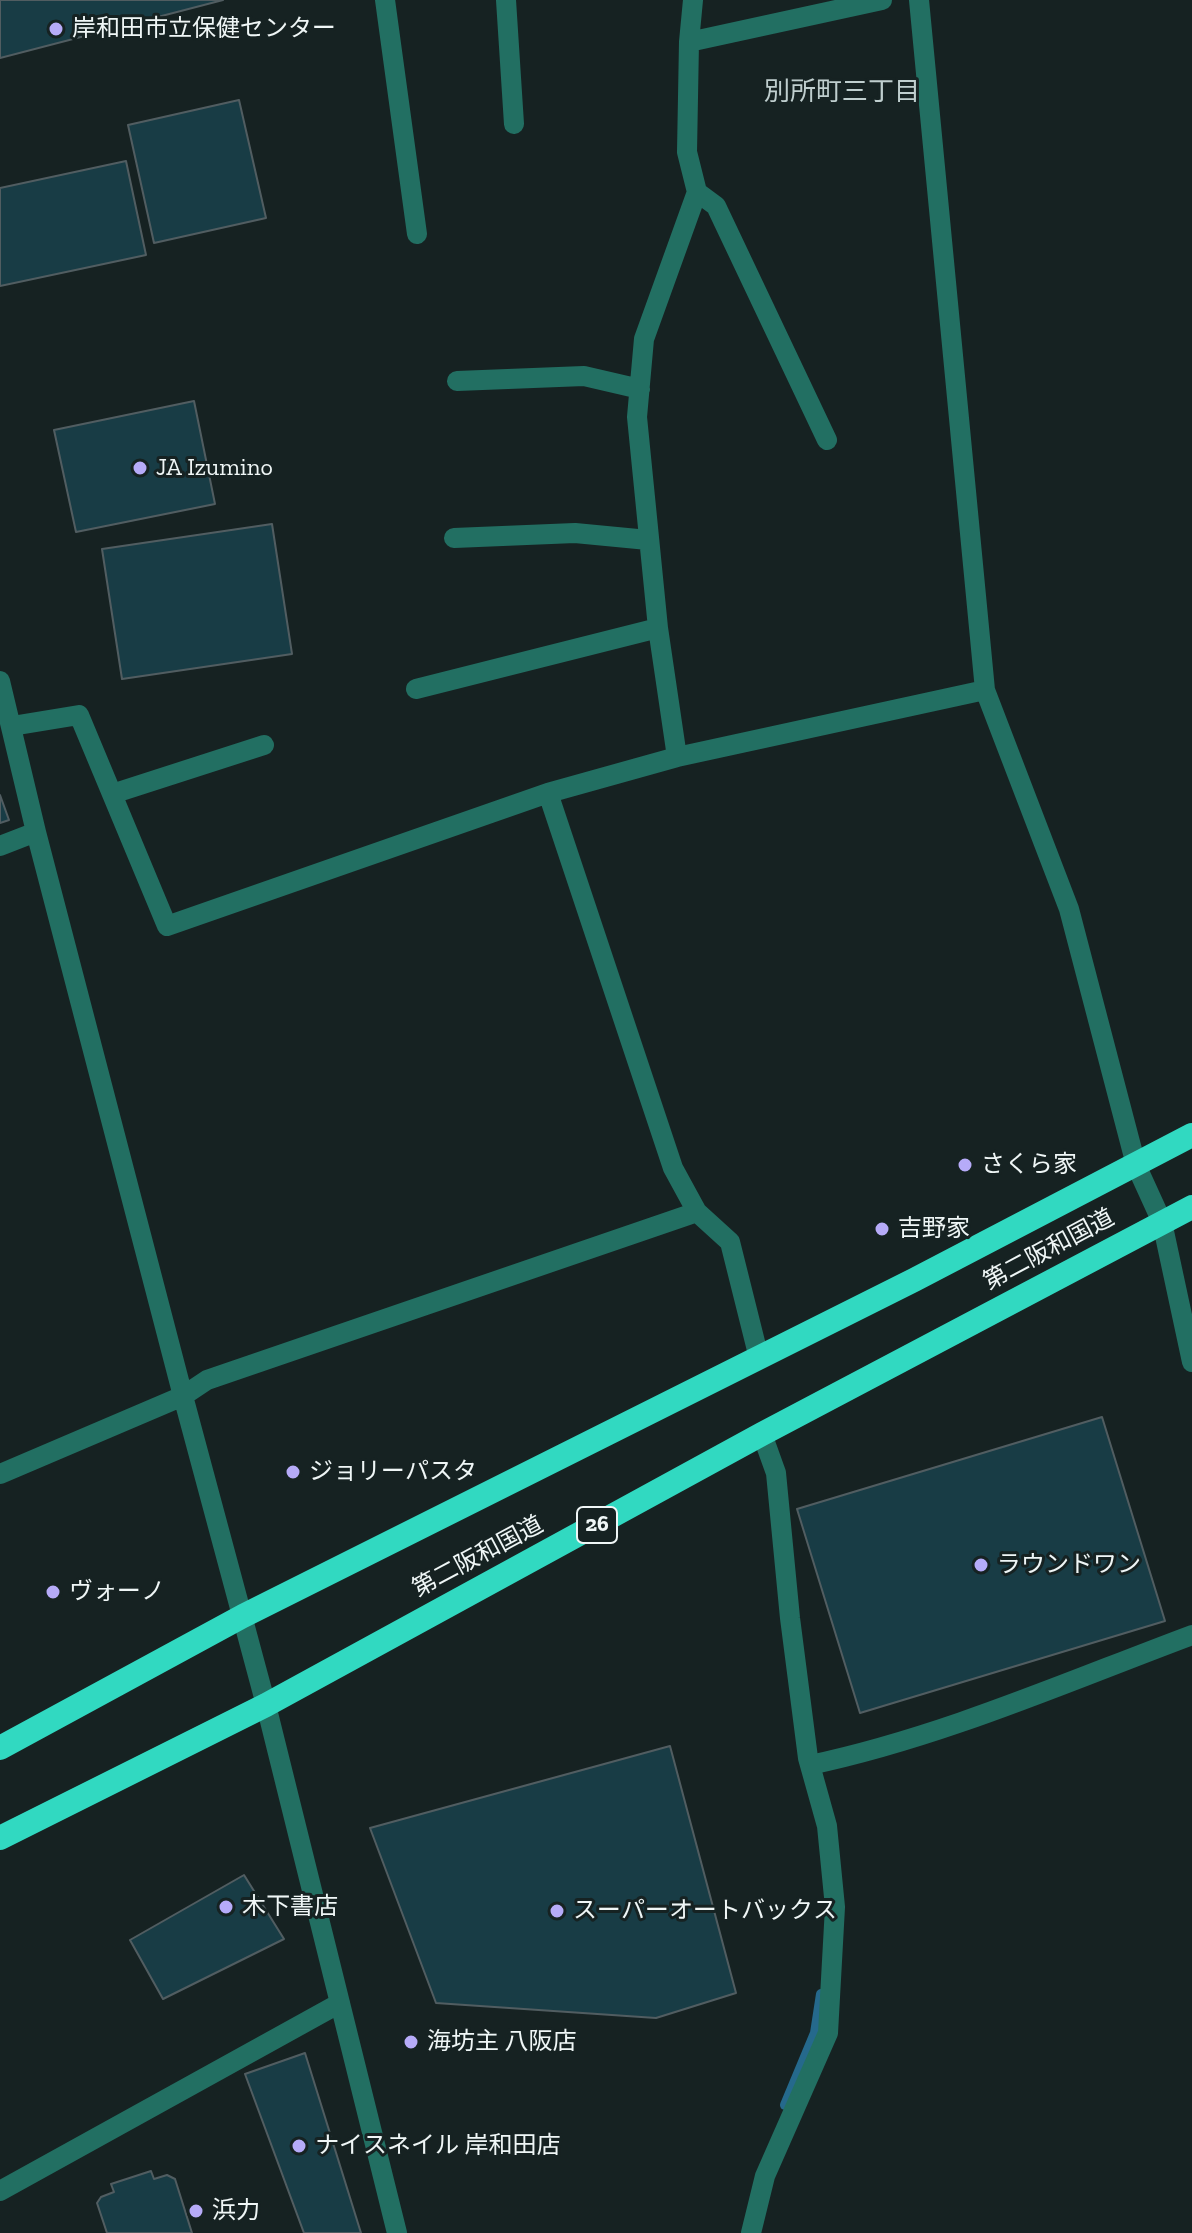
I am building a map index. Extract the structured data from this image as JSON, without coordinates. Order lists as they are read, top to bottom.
{
  "streets": {
    "highway": ["第二阪和国道", "26"]
  },
  "districts": ["別所町三丁目"],
  "places": [
    "岸和田市立保健センター",
    "JA Izumino",
    "さくら家",
    "吉野家",
    "ジョリーパスタ",
    "ラウンドワン",
    "ヴォーノ",
    "木下書店",
    "スーパーオートバックス",
    "海坊主 八阪店",
    "ナイスネイル 岸和田店",
    "浜力"
  ]
}
